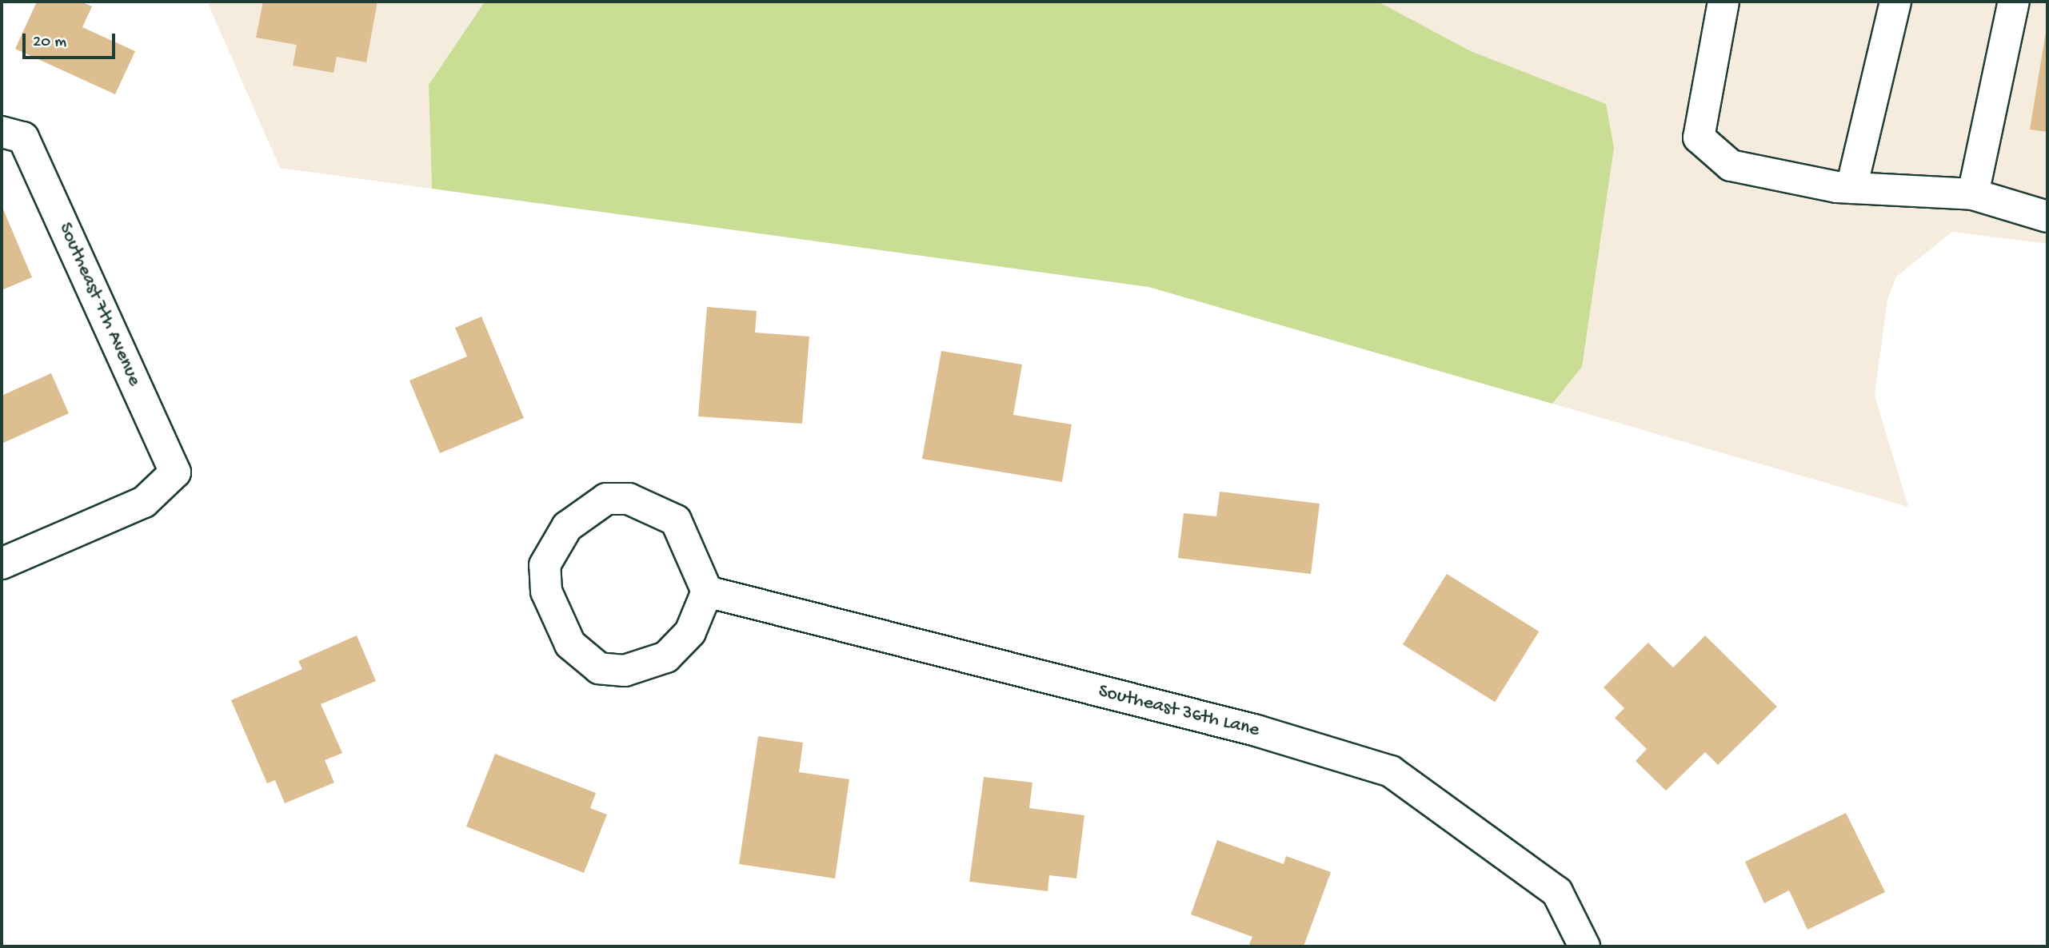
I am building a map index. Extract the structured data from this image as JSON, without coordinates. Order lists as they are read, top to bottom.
{
  "streets": {
    "street": ["Southeast 7th Avenue", "Southeast 36th Lane"]
  },
  "scale_bar": "20 m"
}
